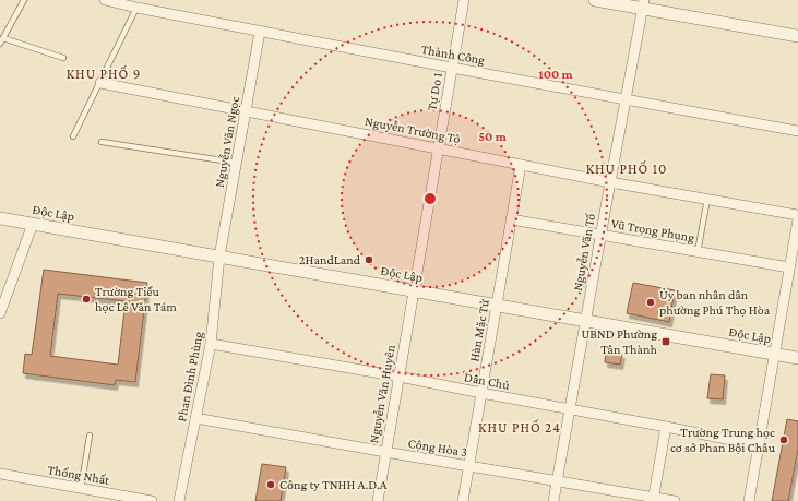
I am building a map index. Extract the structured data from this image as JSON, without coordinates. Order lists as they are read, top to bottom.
{
  "streets": {
    "street": [
      "Thành Công",
      "Tự Do 1",
      "Nguyễn Trường Tộ",
      "Nguyễn Văn Ngọc",
      "Độc Lập",
      "Vũ Trọng Phụng",
      "Nguyễn Văn Tố",
      "Hàn Mặc Tử",
      "Phan Đình Phùng",
      "Dân Chủ",
      "Nguyễn Văn Huyên",
      "Cộng Hòa 3",
      "Thống Nhất"
    ]
  },
  "crossings": [
    ["Thành Công", "Tự Do 1"],
    ["Thành Công", "Nguyễn Văn Ngọc"],
    ["Thành Công", "Nguyễn Văn Tố"],
    ["Tự Do 1", "Nguyễn Trường Tộ"],
    ["Tự Do 1", "Độc Lập"],
    ["Tự Do 1", "Nguyễn Văn Huyên"],
    ["Nguyễn Trường Tộ", "Nguyễn Văn Ngọc"],
    ["Nguyễn Trường Tộ", "Nguyễn Văn Tố"],
    ["Nguyễn Trường Tộ", "Hàn Mặc Tử"],
    ["Nguyễn Văn Ngọc", "Độc Lập"],
    ["Nguyễn Văn Ngọc", "Phan Đình Phùng"],
    ["Độc Lập", "Nguyễn Văn Tố"],
    ["Độc Lập", "Hàn Mặc Tử"],
    ["Độc Lập", "Phan Đình Phùng"],
    ["Độc Lập", "Nguyễn Văn Huyên"],
    ["Vũ Trọng Phụng", "Nguyễn Văn Tố"],
    ["Vũ Trọng Phụng", "Hàn Mặc Tử"],
    ["Nguyễn Văn Tố", "Dân Chủ"],
    ["Nguyễn Văn Tố", "Cộng Hòa 3"],
    ["Hàn Mặc Tử", "Dân Chủ"],
    ["Hàn Mặc Tử", "Cộng Hòa 3"],
    ["Phan Đình Phùng", "Dân Chủ"],
    ["Phan Đình Phùng", "Cộng Hòa 3"],
    ["Dân Chủ", "Nguyễn Văn Huyên"],
    ["Nguyễn Văn Huyên", "Cộng Hòa 3"]
  ],
  "districts": ["KHU PHỐ 9", "KHU PHỐ 10", "KHU PHỐ 24"],
  "places": {
    "other": [
      "2HandLand",
      "Trường Tiểu học Lê Văn Tám",
      "Ủy ban nhân dân phường Phú Thọ Hòa",
      "Trường Trung học cơ sở Phan Bội Châu",
      "Công ty TNHH A.D.A"
    ],
    "transit": ["UBND Phường Tân Thành"]
  },
  "rings": ["100 m", "50 m"]
}
